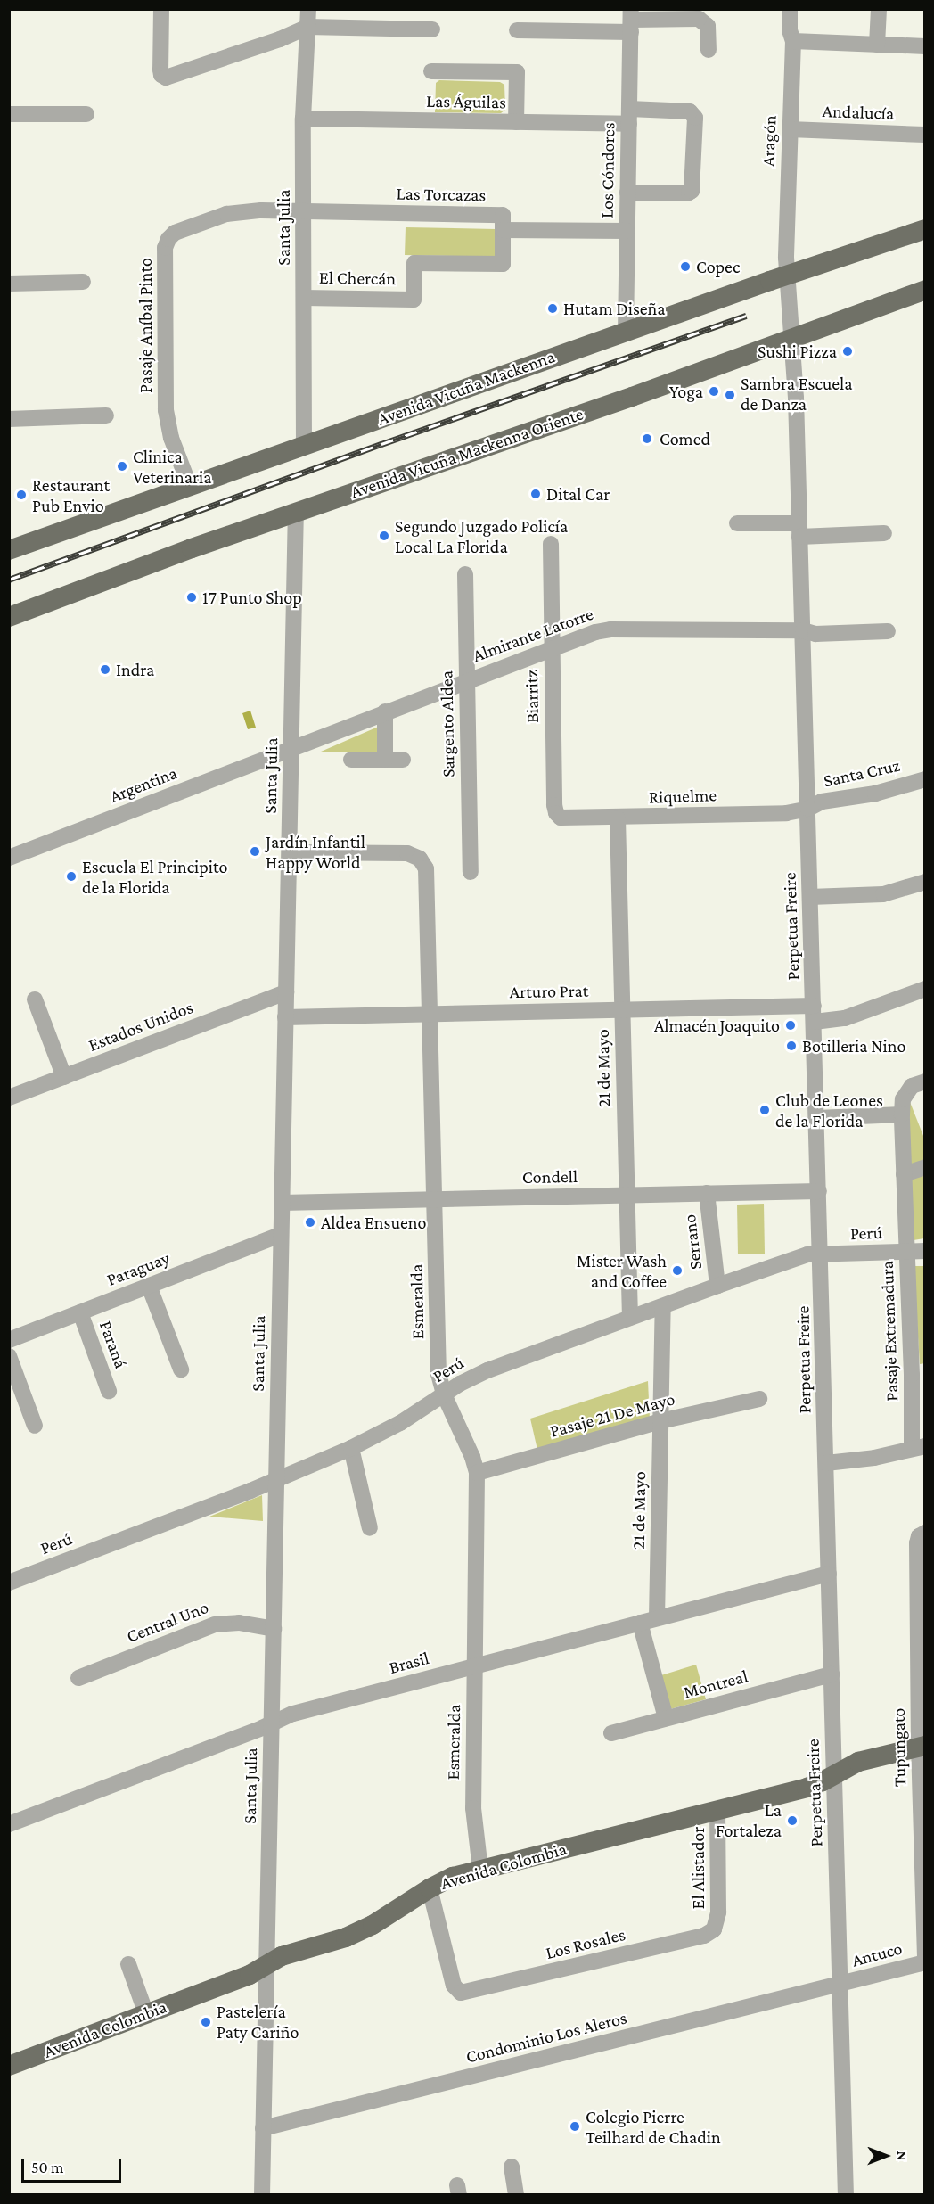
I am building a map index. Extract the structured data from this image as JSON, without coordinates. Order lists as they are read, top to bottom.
{
  "streets": {
    "main road": ["Avenida Vicuña Mackenna", "Avenida Vicuña Mackenna Oriente", "Avenida Colombia"],
    "street": [
      "Las Águilas",
      "Andalucía",
      "Aragón",
      "Los Cóndores",
      "Las Torcazas",
      "Santa Julia",
      "El Chercán",
      "Pasaje Aníbal Pinto",
      "Almirante Latorre",
      "Biarritz",
      "Sargento Aldea",
      "Santa Cruz",
      "Argentina",
      "Riquelme",
      "Perpetua Freire",
      "Arturo Prat",
      "Estados Unidos",
      "21 de Mayo",
      "Condell",
      "Perú",
      "Serrano",
      "Paraguay",
      "Esmeralda",
      "Pasaje Extremadura",
      "Paraná",
      "Pasaje 21 De Mayo",
      "Central Uno",
      "Brasil",
      "Montreal",
      "Tupungato",
      "El Alistador",
      "Los Rosales",
      "Antuco",
      "Condominio Los Aleros"
    ]
  },
  "crossings": [
    ["Las Águilas", "Los Cóndores"],
    ["Las Águilas", "Santa Julia"],
    ["Andalucía", "Aragón"],
    ["Aragón", "Avenida Vicuña Mackenna"],
    ["Aragón", "Perpetua Freire"],
    ["Los Cóndores", "Avenida Vicuña Mackenna"],
    ["Las Torcazas", "Santa Julia"],
    ["Las Torcazas", "El Chercán"],
    ["Las Torcazas", "Pasaje Aníbal Pinto"],
    ["Santa Julia", "El Chercán"],
    ["Santa Julia", "Pasaje Aníbal Pinto"],
    ["Santa Julia", "Avenida Vicuña Mackenna"],
    ["Santa Julia", "Avenida Vicuña Mackenna Oriente"],
    ["Santa Julia", "Almirante Latorre"],
    ["Santa Julia", "Argentina"],
    ["Santa Julia", "Arturo Prat"],
    ["Santa Julia", "Estados Unidos"],
    ["Santa Julia", "Condell"],
    ["Santa Julia", "Perú"],
    ["Santa Julia", "Paraguay"],
    ["Santa Julia", "Esmeralda"],
    ["Santa Julia", "Central Uno"],
    ["Santa Julia", "Brasil"],
    ["Santa Julia", "Avenida Colombia"],
    ["Santa Julia", "Condominio Los Aleros"],
    ["Pasaje Aníbal Pinto", "Avenida Vicuña Mackenna"],
    ["Avenida Vicuña Mackenna", "Perpetua Freire"],
    ["Avenida Vicuña Mackenna Oriente", "Perpetua Freire"],
    ["Almirante Latorre", "Biarritz"],
    ["Almirante Latorre", "Sargento Aldea"],
    ["Almirante Latorre", "Argentina"],
    ["Almirante Latorre", "Perpetua Freire"],
    ["Biarritz", "Riquelme"],
    ["Santa Cruz", "Riquelme"],
    ["Santa Cruz", "Perpetua Freire"],
    ["Riquelme", "Perpetua Freire"],
    ["Riquelme", "21 de Mayo"],
    ["Perpetua Freire", "Arturo Prat"],
    ["Perpetua Freire", "Condell"],
    ["Perpetua Freire", "Perú"],
    ["Perpetua Freire", "Brasil"],
    ["Perpetua Freire", "Montreal"],
    ["Perpetua Freire", "Avenida Colombia"],
    ["Perpetua Freire", "Antuco"],
    ["Perpetua Freire", "Condominio Los Aleros"],
    ["Arturo Prat", "21 de Mayo"],
    ["Arturo Prat", "Esmeralda"],
    ["21 de Mayo", "Condell"],
    ["21 de Mayo", "Perú"],
    ["21 de Mayo", "Pasaje 21 De Mayo"],
    ["21 de Mayo", "Brasil"],
    ["Condell", "Serrano"],
    ["Condell", "Esmeralda"],
    ["Perú", "Serrano"],
    ["Perú", "Esmeralda"],
    ["Perú", "Pasaje Extremadura"],
    ["Paraguay", "Paraná"],
    ["Esmeralda", "Pasaje 21 De Mayo"],
    ["Esmeralda", "Brasil"],
    ["Esmeralda", "Avenida Colombia"],
    ["Tupungato", "Avenida Colombia"],
    ["Avenida Colombia", "El Alistador"],
    ["Avenida Colombia", "Los Rosales"],
    ["El Alistador", "Los Rosales"],
    ["Antuco", "Condominio Los Aleros"]
  ],
  "places": [
    "Copec",
    "Hutam Diseña",
    "Sushi Pizza",
    "Yoga",
    "Sambra Escuela de Danza",
    "Comed",
    "Clinica Veterinaria",
    "Dital Car",
    "Restaurant Pub Envio",
    "Segundo Juzgado Policía Local La Florida",
    "17 Punto Shop",
    "Indra",
    "Jardín Infantil Happy World",
    "Escuela El Principito de la Florida",
    "Almacén Joaquito",
    "Botilleria Nino",
    "Club de Leones de la Florida",
    "Aldea Ensueno",
    "Mister Wash and Coffee",
    "La Fortaleza",
    "Pastelería Paty Cariño",
    "Colegio Pierre Teilhard de Chadin"
  ],
  "scale_bar": "50 m",
  "north": "right"
}
